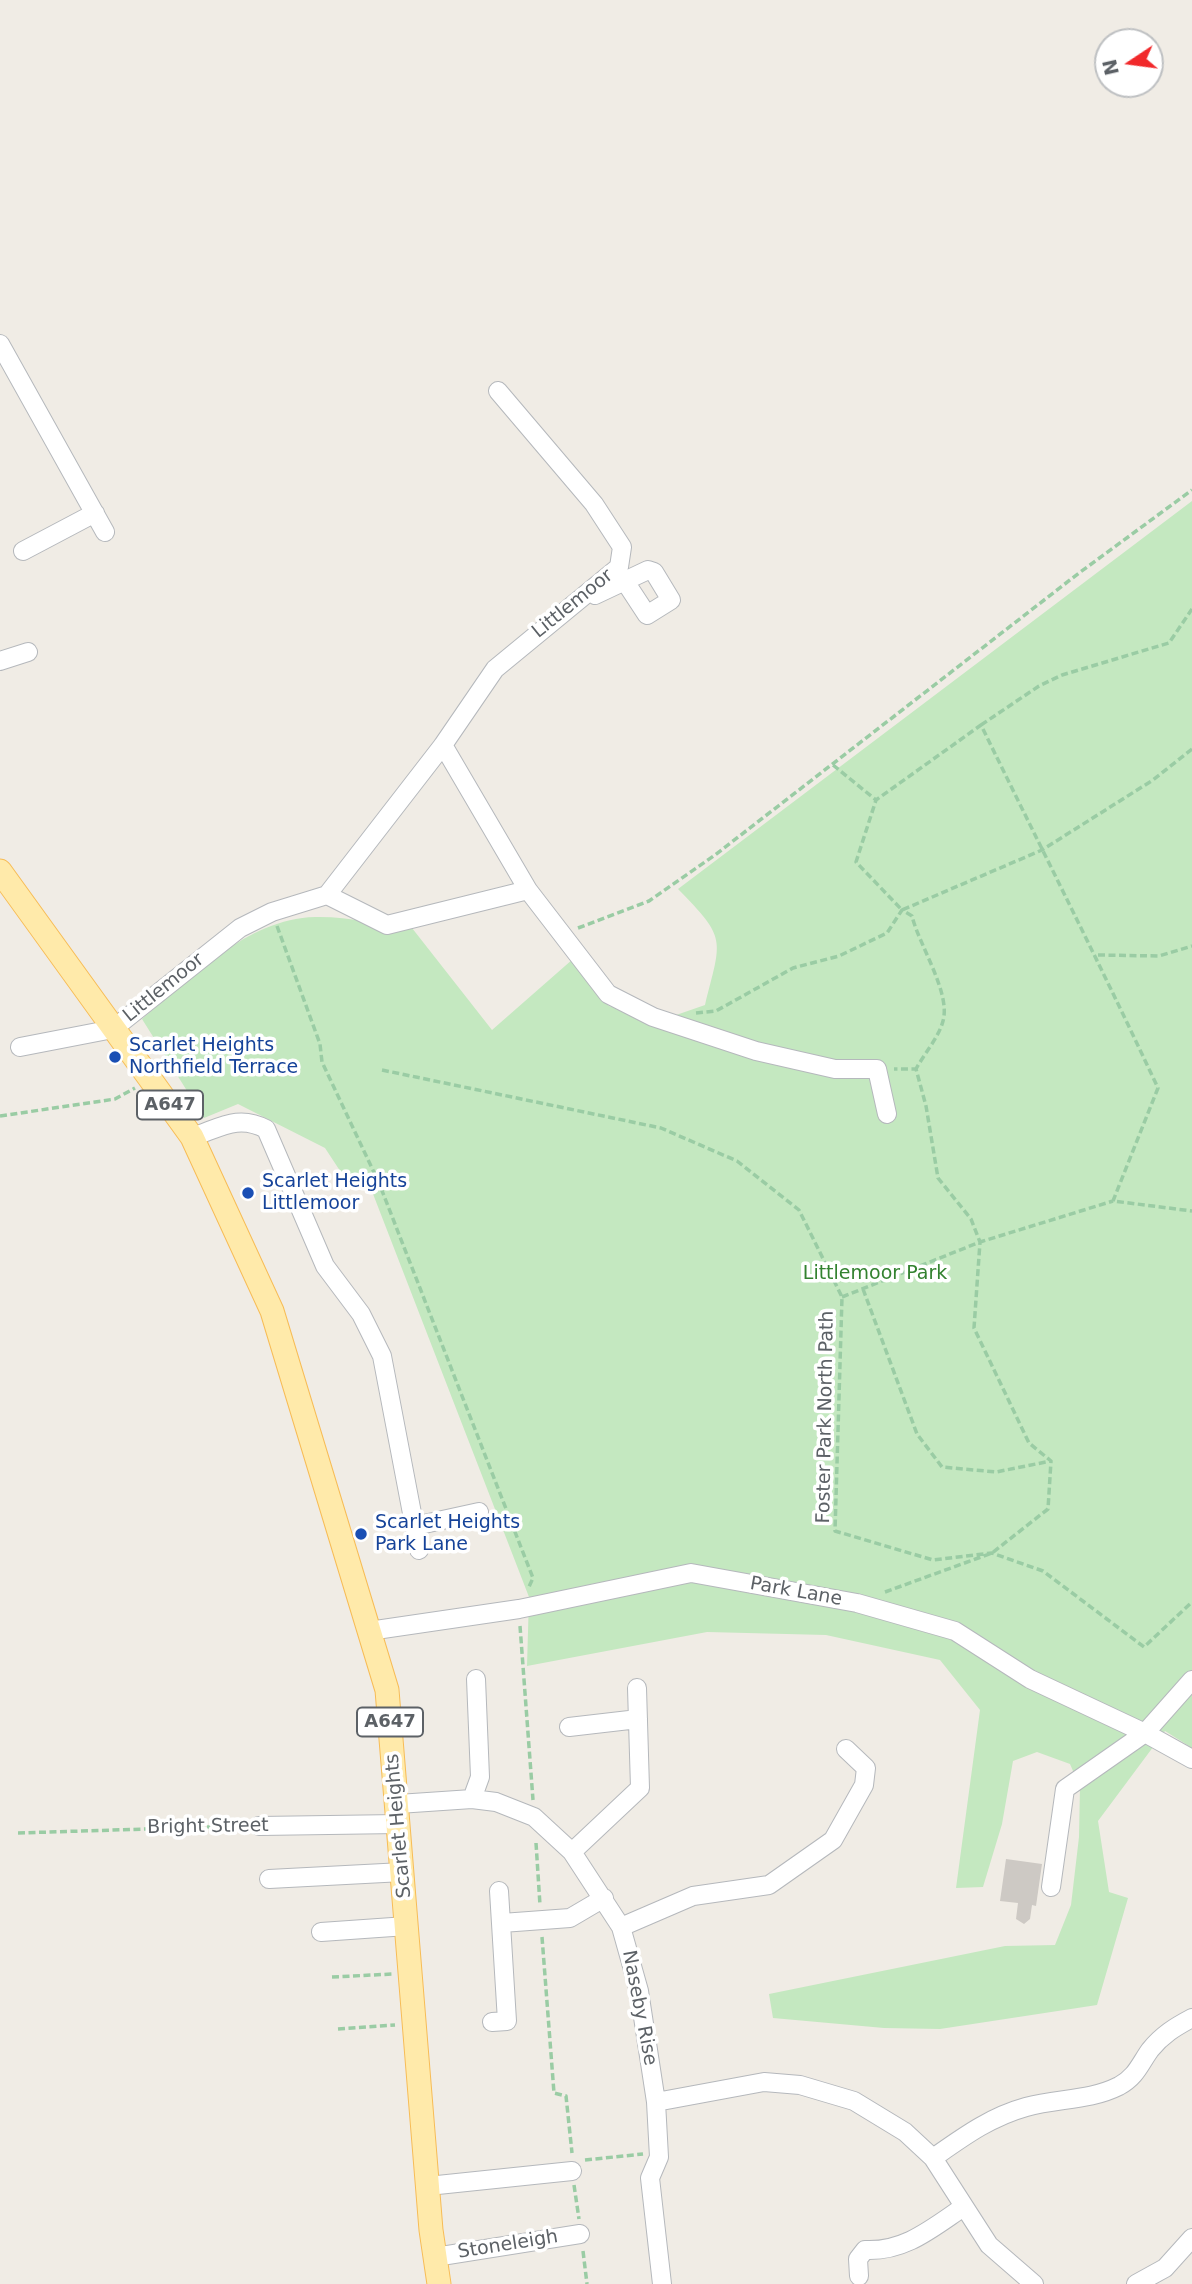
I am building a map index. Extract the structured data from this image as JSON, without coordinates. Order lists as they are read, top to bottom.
{
  "streets": {
    "main road": ["A647", "Scarlet Heights"],
    "street": [
      "Littlemoor",
      "Park Lane",
      "Bright Street",
      "Naseby Rise",
      "Stoneleigh"
    ],
    "path": ["Foster Park North Path"]
  },
  "crossings": [
    ["Littlemoor", "A647"],
    ["A647", "Scarlet Heights"],
    ["Park Lane", "Scarlet Heights"],
    ["Scarlet Heights", "Bright Street"],
    ["Scarlet Heights", "Naseby Rise"],
    ["Scarlet Heights", "Stoneleigh"],
    ["Bright Street", "Naseby Rise"]
  ],
  "parks": ["Littlemoor Park"],
  "places": ["Scarlet Heights Northfield Terrace", "Scarlet Heights Littlemoor", "Scarlet Heights Park Lane"],
  "north": "left"
}
